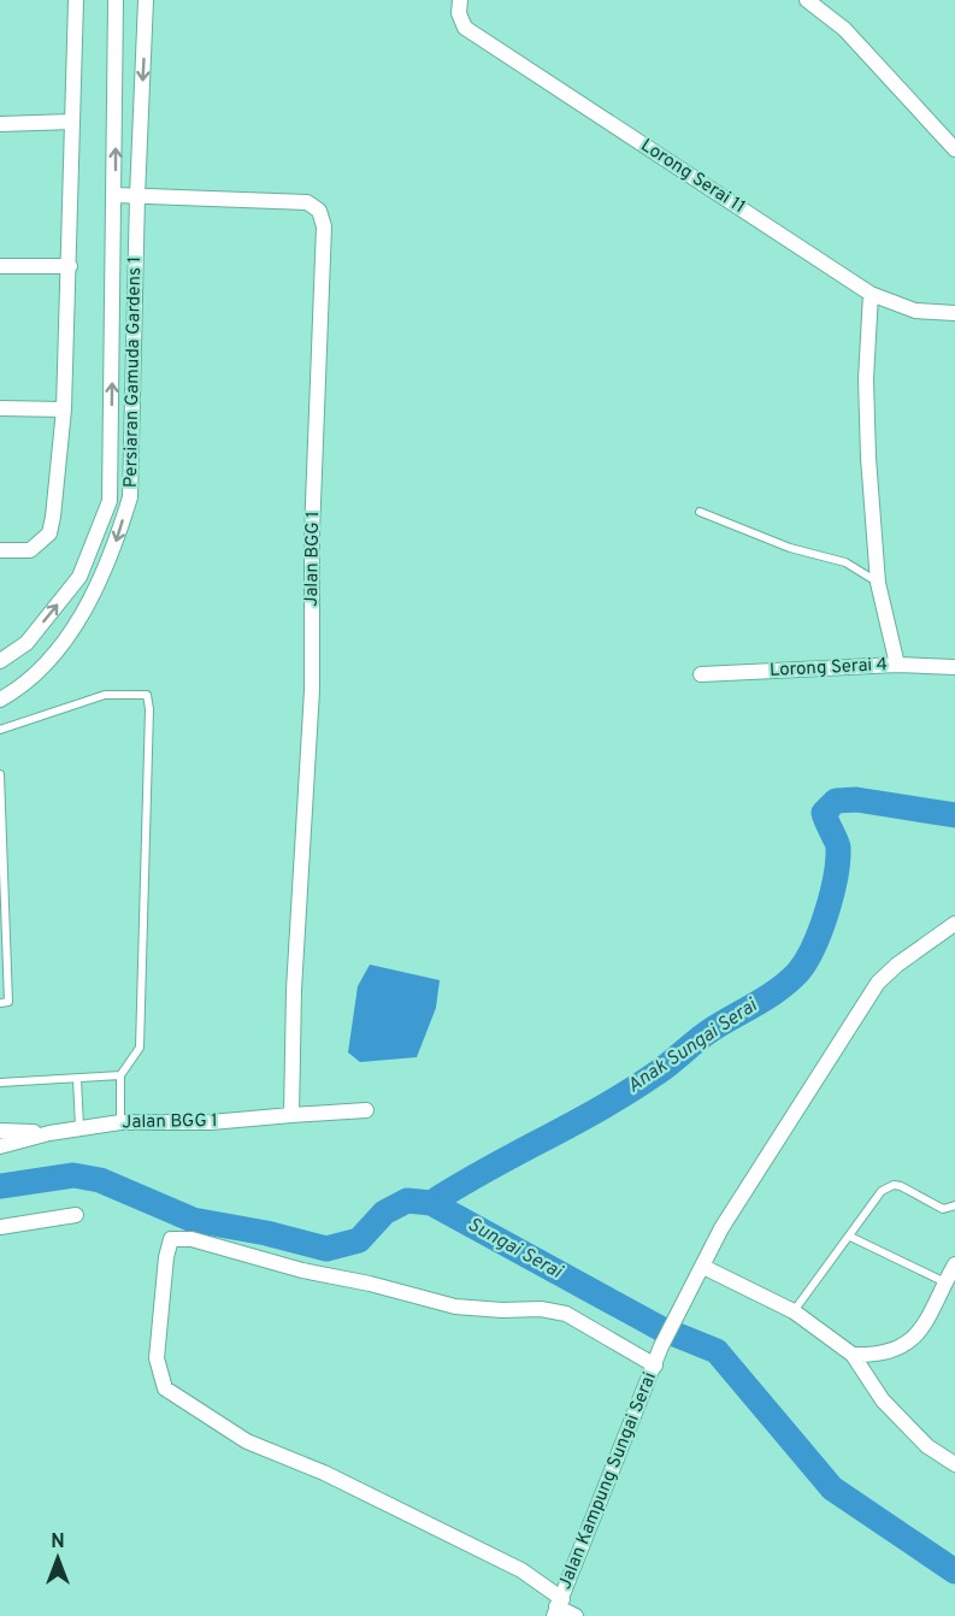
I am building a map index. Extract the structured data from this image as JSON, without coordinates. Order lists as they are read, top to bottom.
{
  "streets": {
    "street": [
      "Lorong Serai 11",
      "Persiaran Gamuda Gardens 1",
      "Jalan BGG 1",
      "Lorong Serai 4",
      "Jalan Kampung Sungai Serai"
    ]
  },
  "crossings": [
    ["Persiaran Gamuda Gardens 1", "Jalan BGG 1"]
  ],
  "water": ["Anak Sungai Serai", "Sungai Serai"],
  "north": "top"
}
